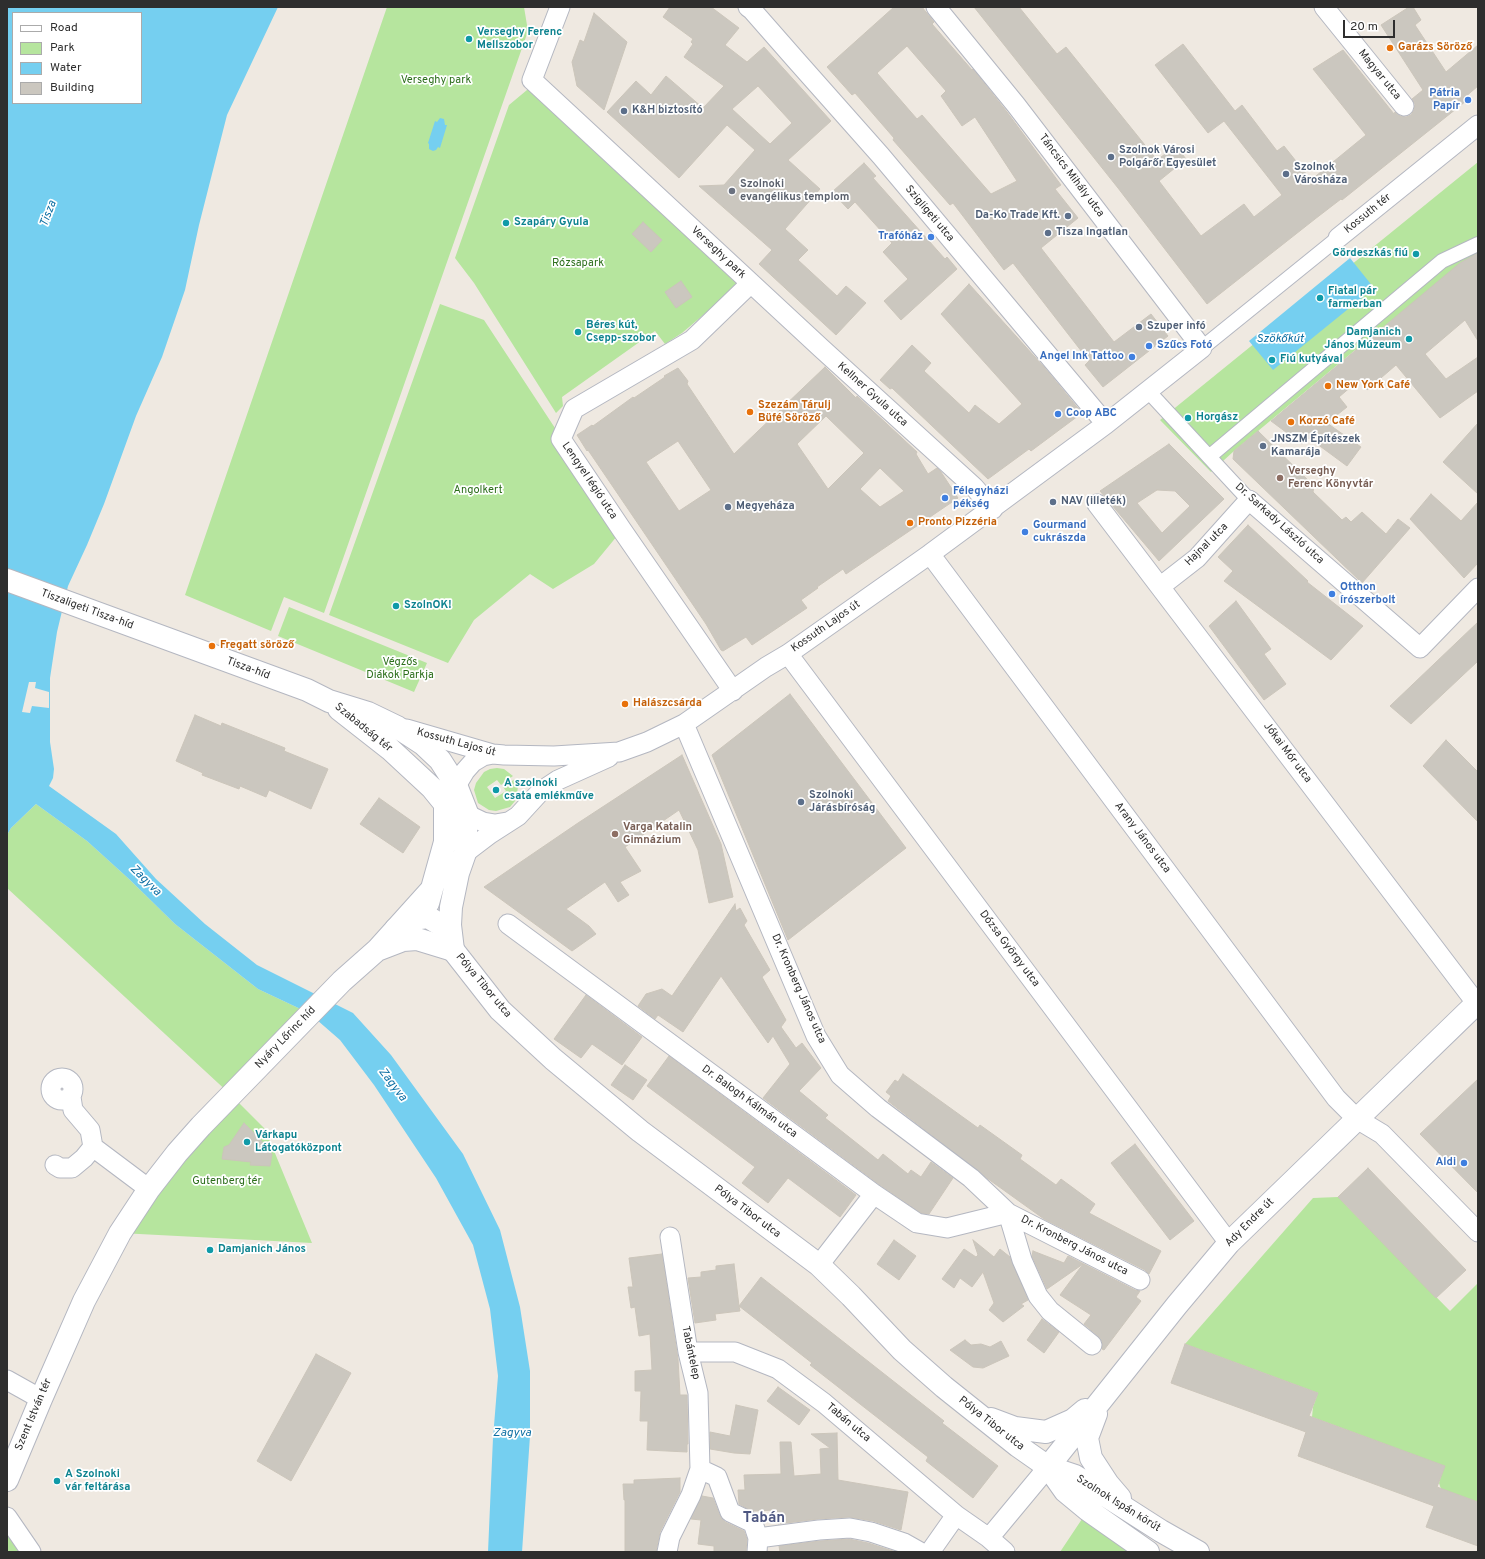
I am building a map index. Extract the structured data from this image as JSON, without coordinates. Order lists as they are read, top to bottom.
{
  "streets": {
    "street": [
      "Magyar utca",
      "Táncsics Mihály utca",
      "Szigligeti utca",
      "Kossuth tér",
      "Verseghy park",
      "Kellner Gyula utca",
      "Lengyel légió utca",
      "Dr. Sarkady László utca",
      "Hajnal utca",
      "Tiszaligeti Tisza-híd",
      "Kossuth Lajos út",
      "Tisza-híd",
      "Szabadság tér",
      "Jókai Mór utca",
      "Arany János utca",
      "Dózsa György utca",
      "Pólya Tibor utca",
      "Dr. Kronberg János utca",
      "Nyáry Lőrinc híd",
      "Dr. Balogh Kálmán utca",
      "Ady Endre út",
      "Tabántelep",
      "Szent István tér",
      "Tabán utca",
      "Szolnok Ispán körút"
    ]
  },
  "crossings": [
    ["Táncsics Mihály utca", "Kossuth tér"],
    ["Táncsics Mihály utca", "Kossuth Lajos út"],
    ["Szigligeti utca", "Kossuth Lajos út"],
    ["Kossuth tér", "Kossuth Lajos út"],
    ["Verseghy park", "Kellner Gyula utca"],
    ["Verseghy park", "Lengyel légió utca"],
    ["Kellner Gyula utca", "Lengyel légió utca"],
    ["Kellner Gyula utca", "Kossuth Lajos út"],
    ["Lengyel légió utca", "Kossuth Lajos út"],
    ["Dr. Sarkady László utca", "Hajnal utca"],
    ["Dr. Sarkady László utca", "Kossuth Lajos út"],
    ["Hajnal utca", "Jókai Mór utca"],
    ["Tiszaligeti Tisza-híd", "Tisza-híd"],
    ["Kossuth Lajos út", "Szabadság tér"],
    ["Kossuth Lajos út", "Arany János utca"],
    ["Kossuth Lajos út", "Dózsa György utca"],
    ["Kossuth Lajos út", "Dr. Kronberg János utca"],
    ["Tisza-híd", "Szabadság tér"],
    ["Jókai Mór utca", "Ady Endre út"],
    ["Arany János utca", "Ady Endre út"],
    ["Dózsa György utca", "Ady Endre út"],
    ["Pólya Tibor utca", "Ady Endre út"],
    ["Pólya Tibor utca", "Szolnok Ispán körút"],
    ["Dr. Kronberg János utca", "Dr. Balogh Kálmán utca"],
    ["Nyáry Lőrinc híd", "Szent István tér"],
    ["Ady Endre út", "Szolnok Ispán körút"],
    ["Tabántelep", "Tabán utca"]
  ],
  "districts": ["Tabán"],
  "water": ["Tisza", "Szökőkút", "Zagyva"],
  "parks": [
    "Verseghy park",
    "Rózsapark",
    "Angolkert",
    "Végzős Diákok Parkja",
    "Gutenberg tér"
  ],
  "places": [
    "Verseghy Ferenc Mellszobor",
    "Garázs Söröző",
    "Pátria Papír",
    "K&H biztosító",
    "Szolnok Városi Polgárőr Egyesület",
    "Szolnok Városháza",
    "Szolnoki evangélikus templom",
    "Da-Ko Trade Kft.",
    "Szapáry Gyula",
    "Tisza Ingatlan",
    "Trafóház",
    "Gördeszkás fiú",
    "Fiatal pár farmerban",
    "Szuper infó",
    "Béres kút, Csepp-szobor",
    "Damjanich János Múzeum",
    "Szűcs Fotó",
    "Angel Ink Tattoo",
    "Fiú kutyával",
    "New York Café",
    "Szezám Tárulj Büfé Söröző",
    "Coop ABC",
    "Horgász",
    "Korzó Café",
    "JNSZM Építészek Kamarája",
    "Verseghy Ferenc Könyvtár",
    "Félegyházi pékség",
    "NAV (illeték)",
    "Megyeháza",
    "Pronto Pizzéria",
    "Gourmand cukrászda",
    "Otthon írószerbolt",
    "SzolnOK!",
    "Fregatt söröző",
    "Halászcsárda",
    "A szolnoki csata emlékműve",
    "Szolnoki Járásbíróság",
    "Varga Katalin Gimnázium",
    "Várkapu Látogatóközpont",
    "Aldi",
    "Damjanich János",
    "A Szolnoki vár feltárása"
  ],
  "legend": [
    "Road",
    "Park",
    "Water",
    "Building"
  ],
  "scale_bar": "20 m"
}
